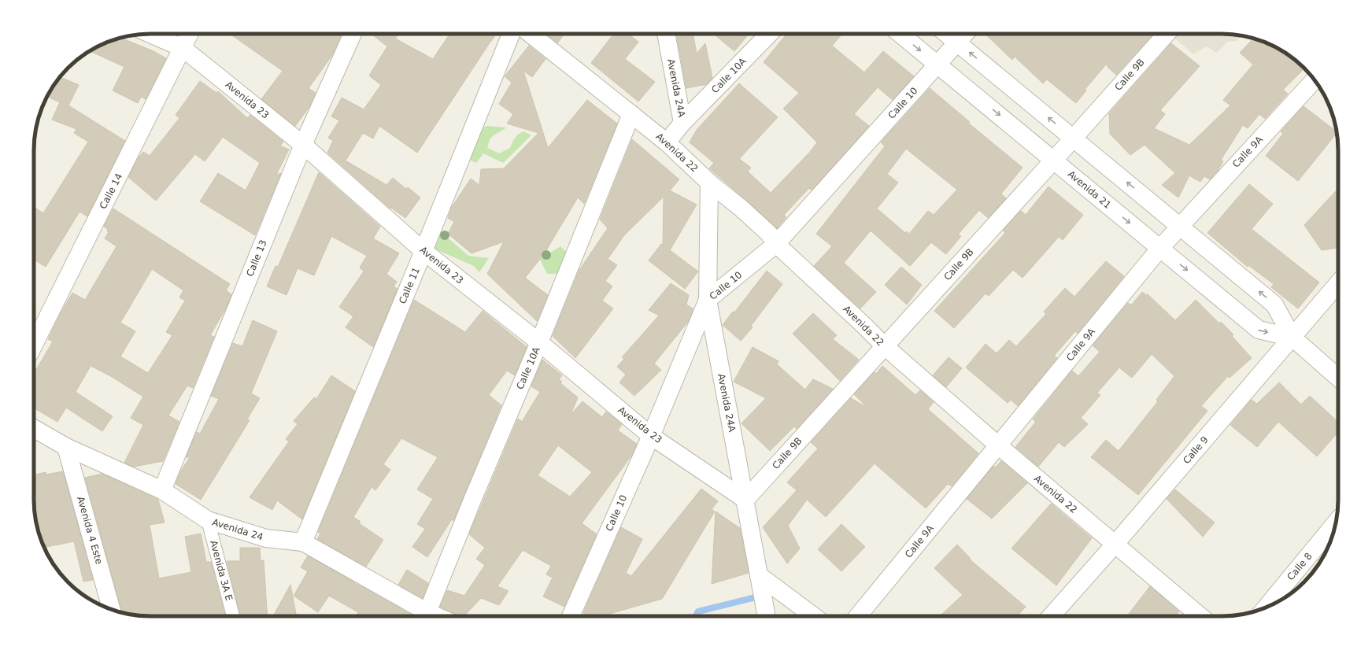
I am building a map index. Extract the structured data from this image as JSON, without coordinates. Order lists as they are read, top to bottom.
{
  "streets": {
    "street": [
      "Calle 9B",
      "Calle 10A",
      "Avenida 24A",
      "Avenida 23",
      "Calle 10",
      "Calle 9A",
      "Avenida 22",
      "Avenida 21",
      "Calle 14",
      "Calle 13",
      "Calle 11",
      "Calle 9",
      "Avenida 24",
      "Avenida 4 Este",
      "Calle 8"
    ],
    "lane": ["Avenida 3A E"]
  },
  "crossings": [
    ["Calle 9B", "Avenida 24A"],
    ["Calle 9B", "Avenida 23"],
    ["Calle 9B", "Avenida 22"],
    ["Calle 9B", "Avenida 21"],
    ["Calle 10A", "Avenida 24A"],
    ["Calle 10A", "Avenida 23"],
    ["Calle 10A", "Avenida 22"],
    ["Avenida 24A", "Avenida 23"],
    ["Avenida 24A", "Calle 10"],
    ["Avenida 24A", "Avenida 22"],
    ["Avenida 23", "Calle 10"],
    ["Avenida 23", "Calle 14"],
    ["Avenida 23", "Calle 13"],
    ["Avenida 23", "Calle 11"],
    ["Calle 10", "Avenida 22"],
    ["Calle 10", "Avenida 21"],
    ["Calle 9A", "Avenida 22"],
    ["Calle 9A", "Avenida 21"],
    ["Avenida 22", "Calle 9"],
    ["Avenida 21", "Calle 9"],
    ["Calle 13", "Avenida 24"],
    ["Calle 11", "Avenida 24"],
    ["Avenida 24", "Avenida 4 Este"],
    ["Avenida 24", "Avenida 3A E"]
  ]
}
